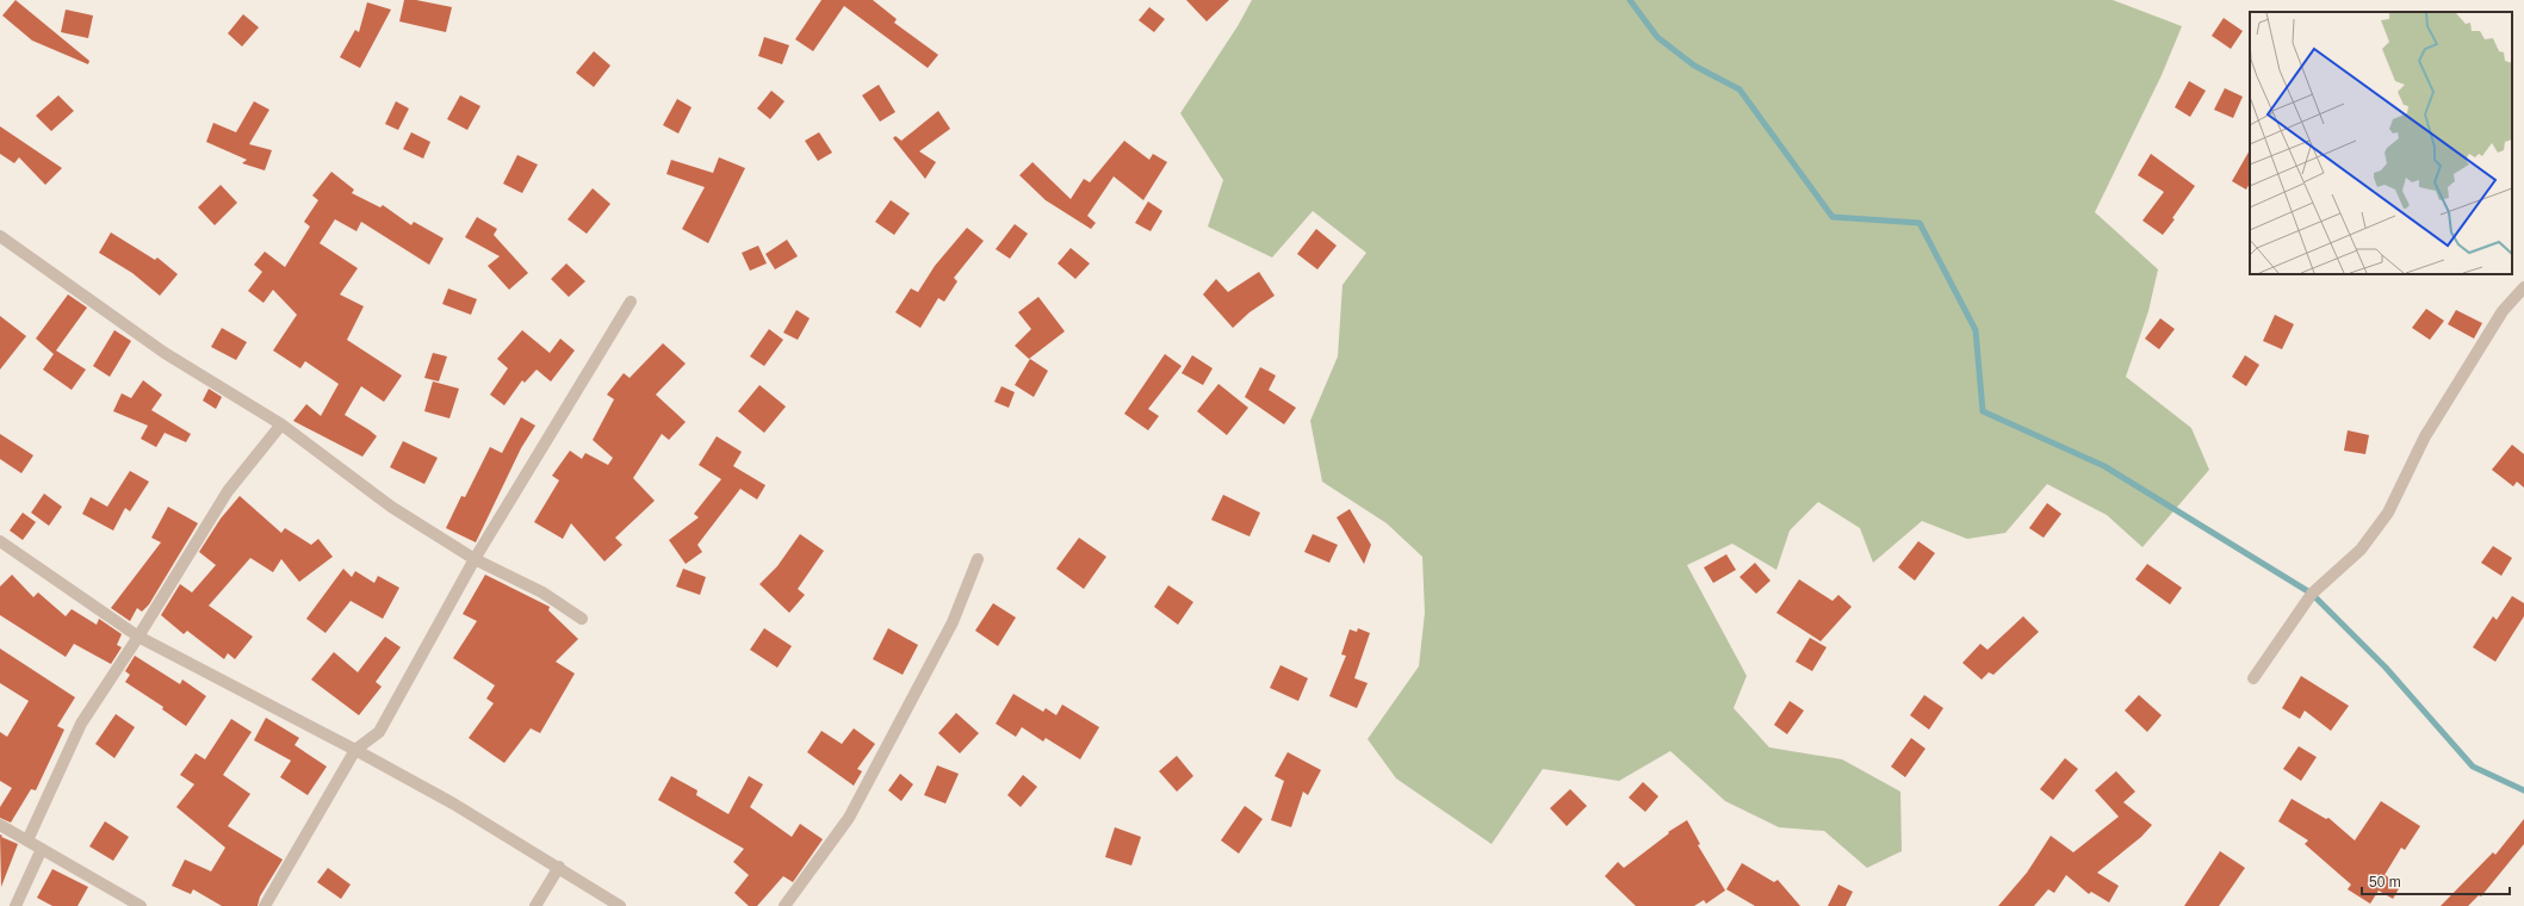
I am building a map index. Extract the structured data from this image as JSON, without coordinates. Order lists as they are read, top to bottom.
{
  "scale_bar": "50 m"
}
